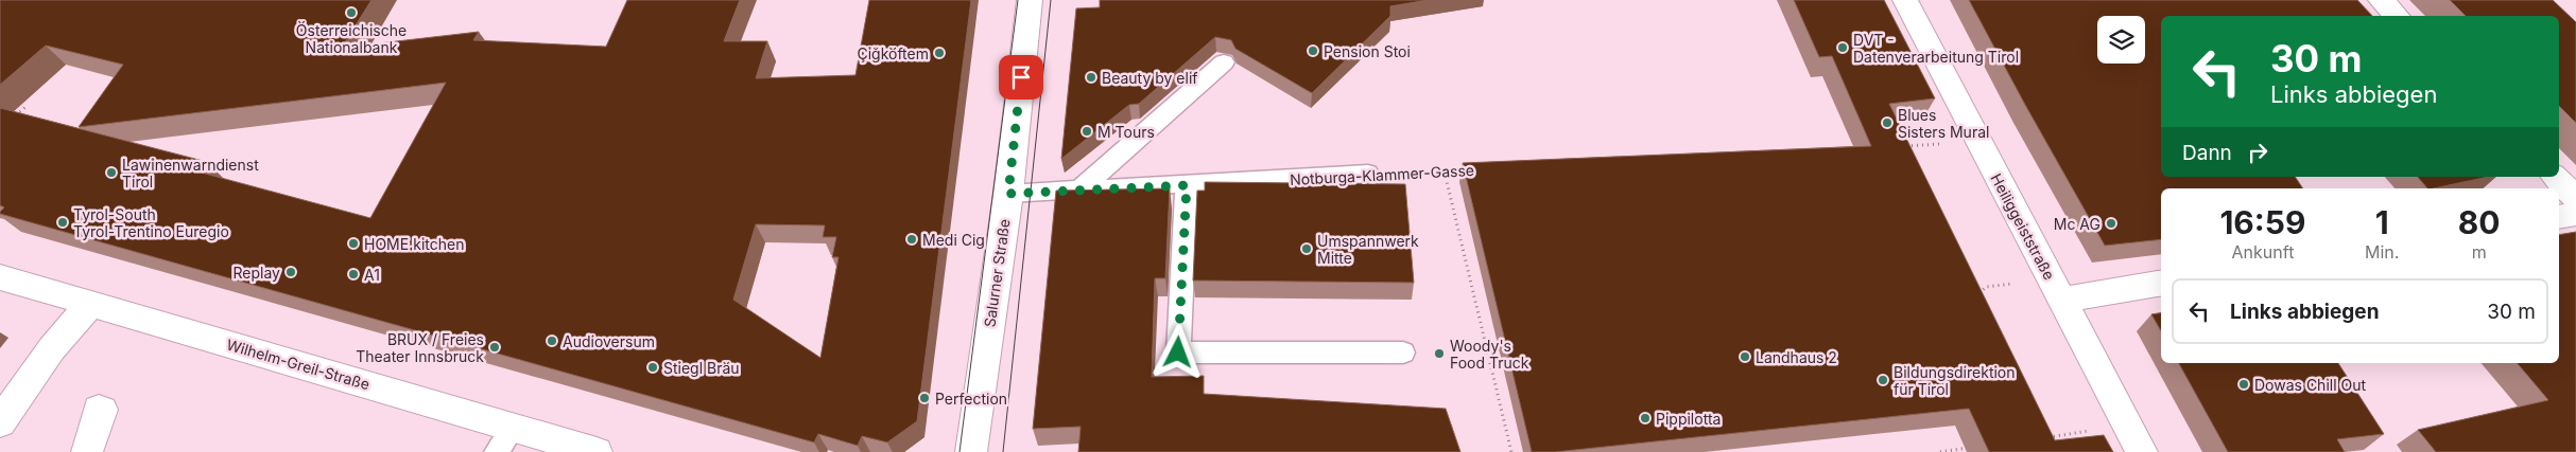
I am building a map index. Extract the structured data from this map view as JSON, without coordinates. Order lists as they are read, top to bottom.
{
  "streets": {
    "street": ["Heiliggeiststraße", "Salurner Straße", "Wilhelm-Greil-Straße"],
    "lane": ["Notburga-Klammer-Gasse"]
  },
  "crossings": [
    ["Notburga-Klammer-Gasse", "Salurner Straße"]
  ],
  "places": [
    "Österreichische Nationalbank",
    "DVT - Datenverarbeitung Tirol",
    "Pension Stoi",
    "Çiğköftem",
    "Beauty by elif",
    "Blues Sisters Mural",
    "M Tours",
    "Lawinenwarndienst Tirol",
    "Tyrol-South Tyrol-Trentino Euregio",
    "Mc AG",
    "Medi Cig",
    "HOME.kitchen",
    "Umspannwerk Mitte",
    "Replay",
    "A1",
    "Audioversum",
    "BRUX / Freies Theater Innsbruck",
    "Woody's Food Truck",
    "Landhaus 2",
    "Stiegl Bräu",
    "Bildungsdirektion für Tirol",
    "Dowas Chill Out",
    "Perfection",
    "Pippilotta"
  ],
  "page": {
    "turn": ["30 m", "Links abbiegen"],
    "then": "Dann",
    "eta": [
      "16:59",
      "Ankunft",
      "1",
      "Min.",
      "80",
      "m"
    ],
    "list": [
      {
        "name": "Links abbiegen",
        "value": "30 m"
      }
    ]
  }
}
